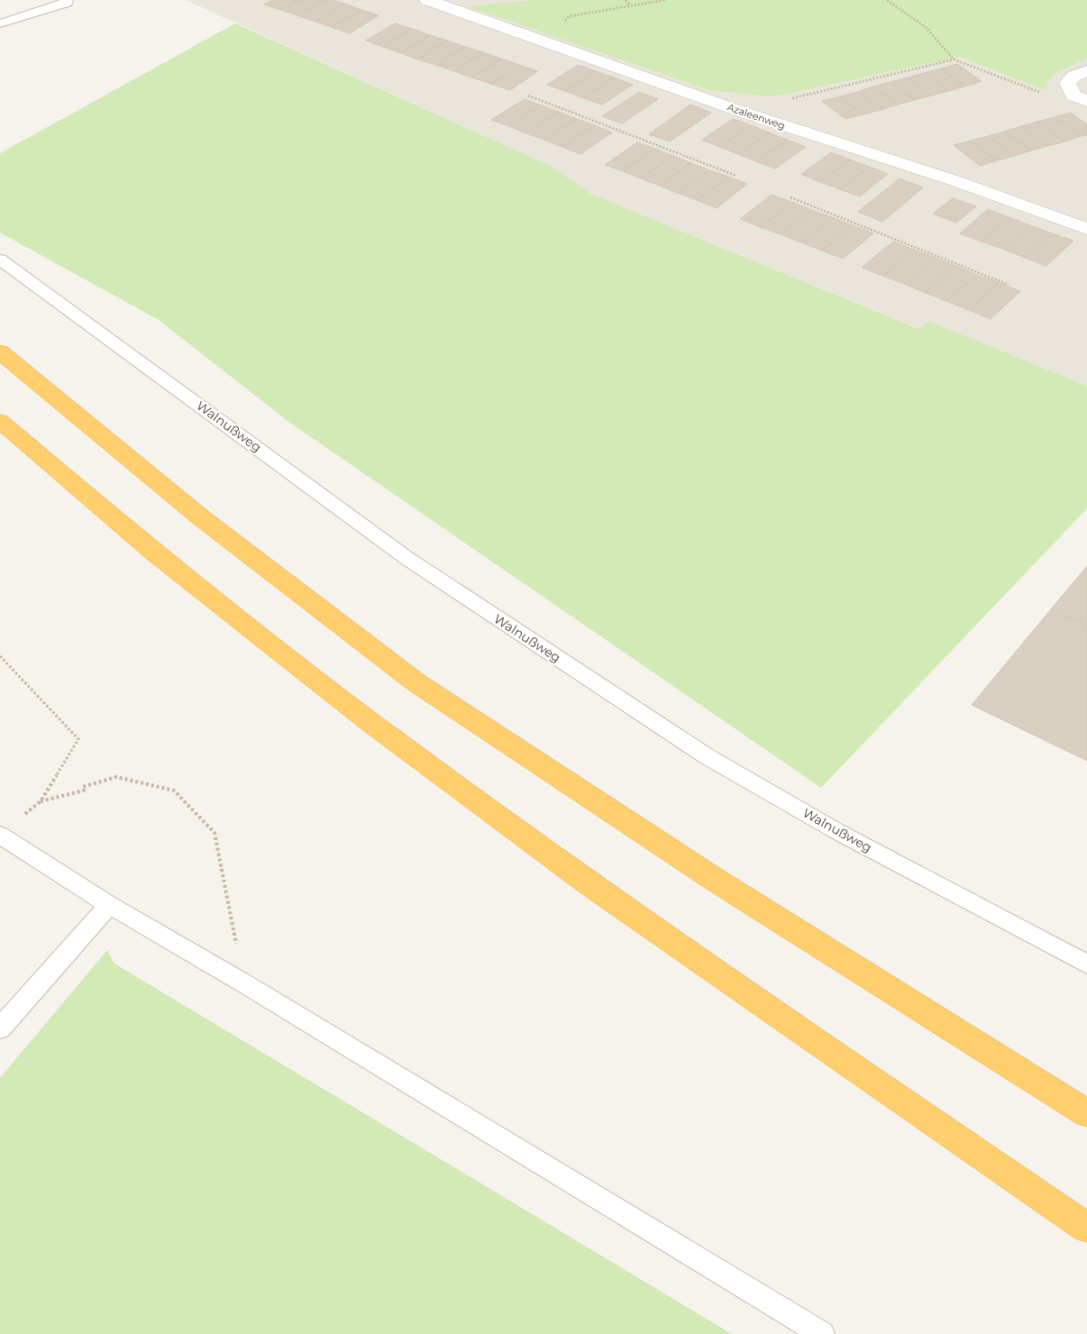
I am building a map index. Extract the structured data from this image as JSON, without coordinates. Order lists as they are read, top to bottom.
{
  "streets": {
    "street": ["Azaleenweg"],
    "lane": ["Walnußweg"]
  }
}
